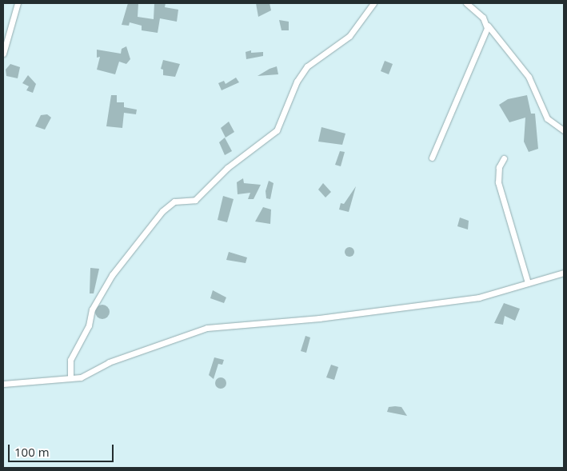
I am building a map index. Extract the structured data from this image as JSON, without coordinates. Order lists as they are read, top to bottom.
{
  "scale_bar": "100 m"
}
